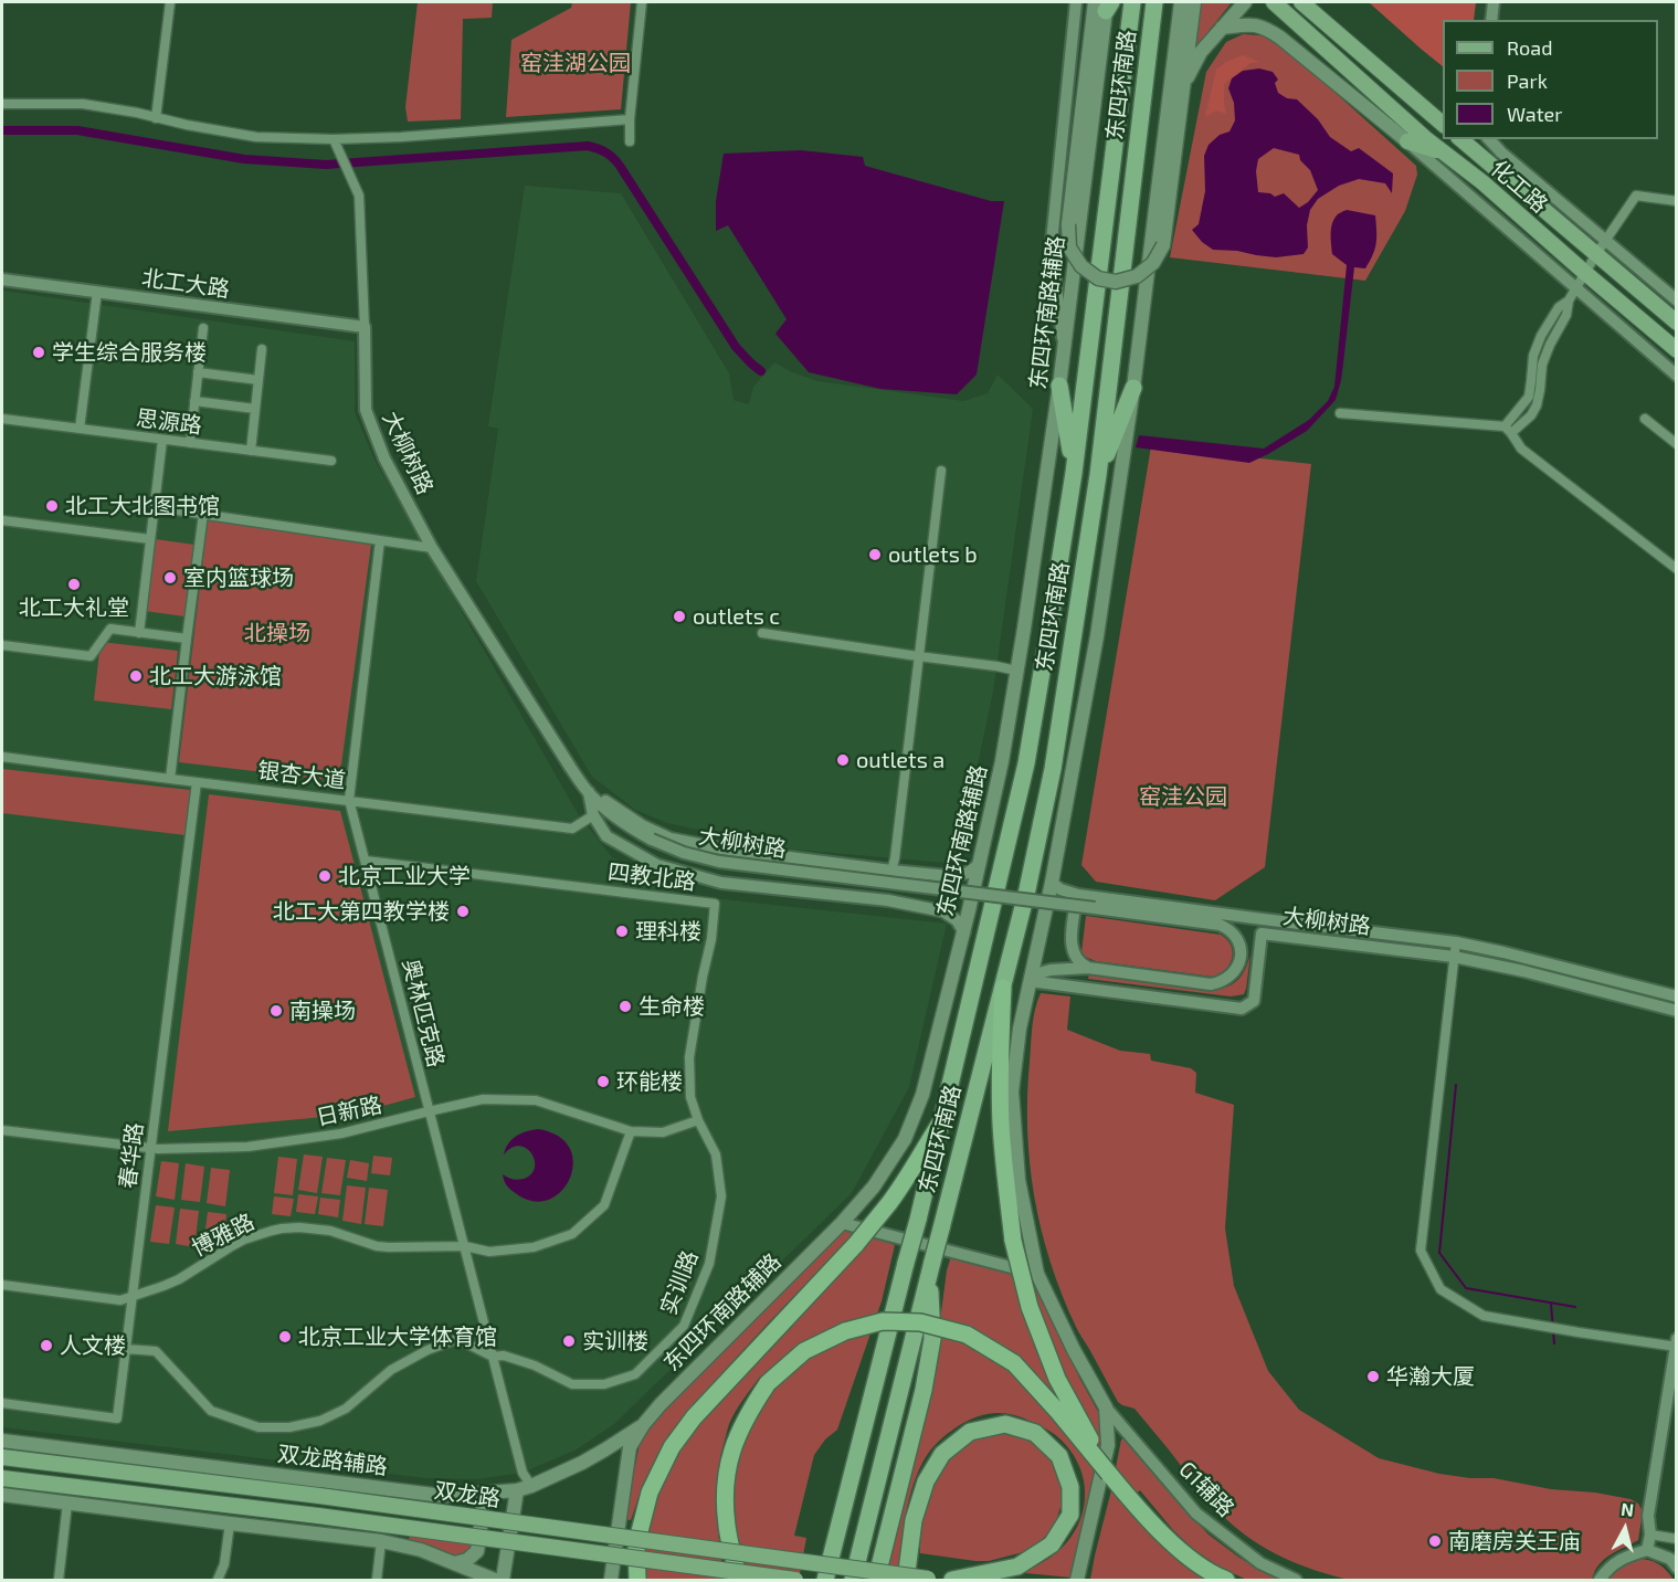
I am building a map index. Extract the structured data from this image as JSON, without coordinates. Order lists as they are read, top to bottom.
{
  "streets": {
    "highway": ["东四环南路"],
    "main road": [
      "化工路",
      "东四环南路辅路",
      "双龙路辅路",
      "双龙路"
    ],
    "street": [
      "北工大路",
      "思源路",
      "大柳树路",
      "银杏大道",
      "四教北路",
      "奥林匹克路",
      "日新路",
      "春华路",
      "博雅路",
      "实训路",
      "G1辅路"
    ]
  },
  "crossings": [
    ["北工大路", "大柳树路"],
    ["东四环南路辅路", "双龙路辅路"],
    ["银杏大道", "奥林匹克路"],
    ["银杏大道", "春华路"],
    ["四教北路", "奥林匹克路"],
    ["四教北路", "日新路"],
    ["四教北路", "实训路"],
    ["奥林匹克路", "日新路"],
    ["奥林匹克路", "博雅路"],
    ["奥林匹克路", "实训路"],
    ["奥林匹克路", "双龙路辅路"],
    ["日新路", "春华路"],
    ["日新路", "博雅路"],
    ["日新路", "实训路"],
    ["春华路", "博雅路"],
    ["春华路", "实训路"]
  ],
  "parks": ["窑洼湖公园", "北操场", "窑洼公园"],
  "places": [
    "学生综合服务楼",
    "北工大北图书馆",
    "outlets b",
    "室内篮球场",
    "北工大礼堂",
    "outlets c",
    "北工大游泳馆",
    "outlets a",
    "北京工业大学",
    "北工大第四教学楼",
    "理科楼",
    "生命楼",
    "南操场",
    "环能楼",
    "北京工业大学体育馆",
    "实训楼",
    "人文楼",
    "华瀚大厦",
    "南磨房关王庙"
  ],
  "legend": ["Road", "Park", "Water"],
  "north": "top"
}
